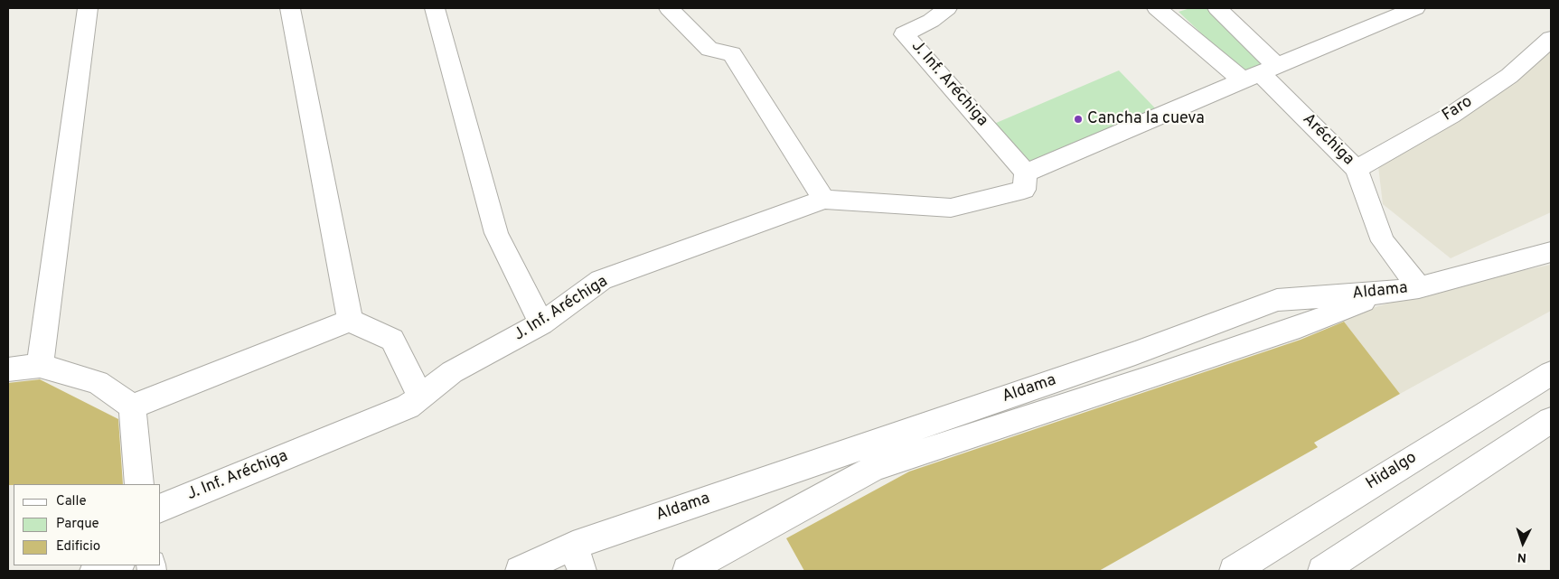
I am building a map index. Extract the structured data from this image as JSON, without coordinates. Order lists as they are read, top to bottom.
{
  "streets": {
    "street": [
      "J. Inf. Aréchiga",
      "Faro",
      "Aréchiga",
      "Aldama",
      "Hidalgo"
    ]
  },
  "crossings": [
    ["Faro", "Aréchiga"],
    ["Aréchiga", "Aldama"]
  ],
  "places": ["Cancha la cueva"],
  "legend": ["Calle", "Parque", "Edificio"],
  "north": "bottom"
}
